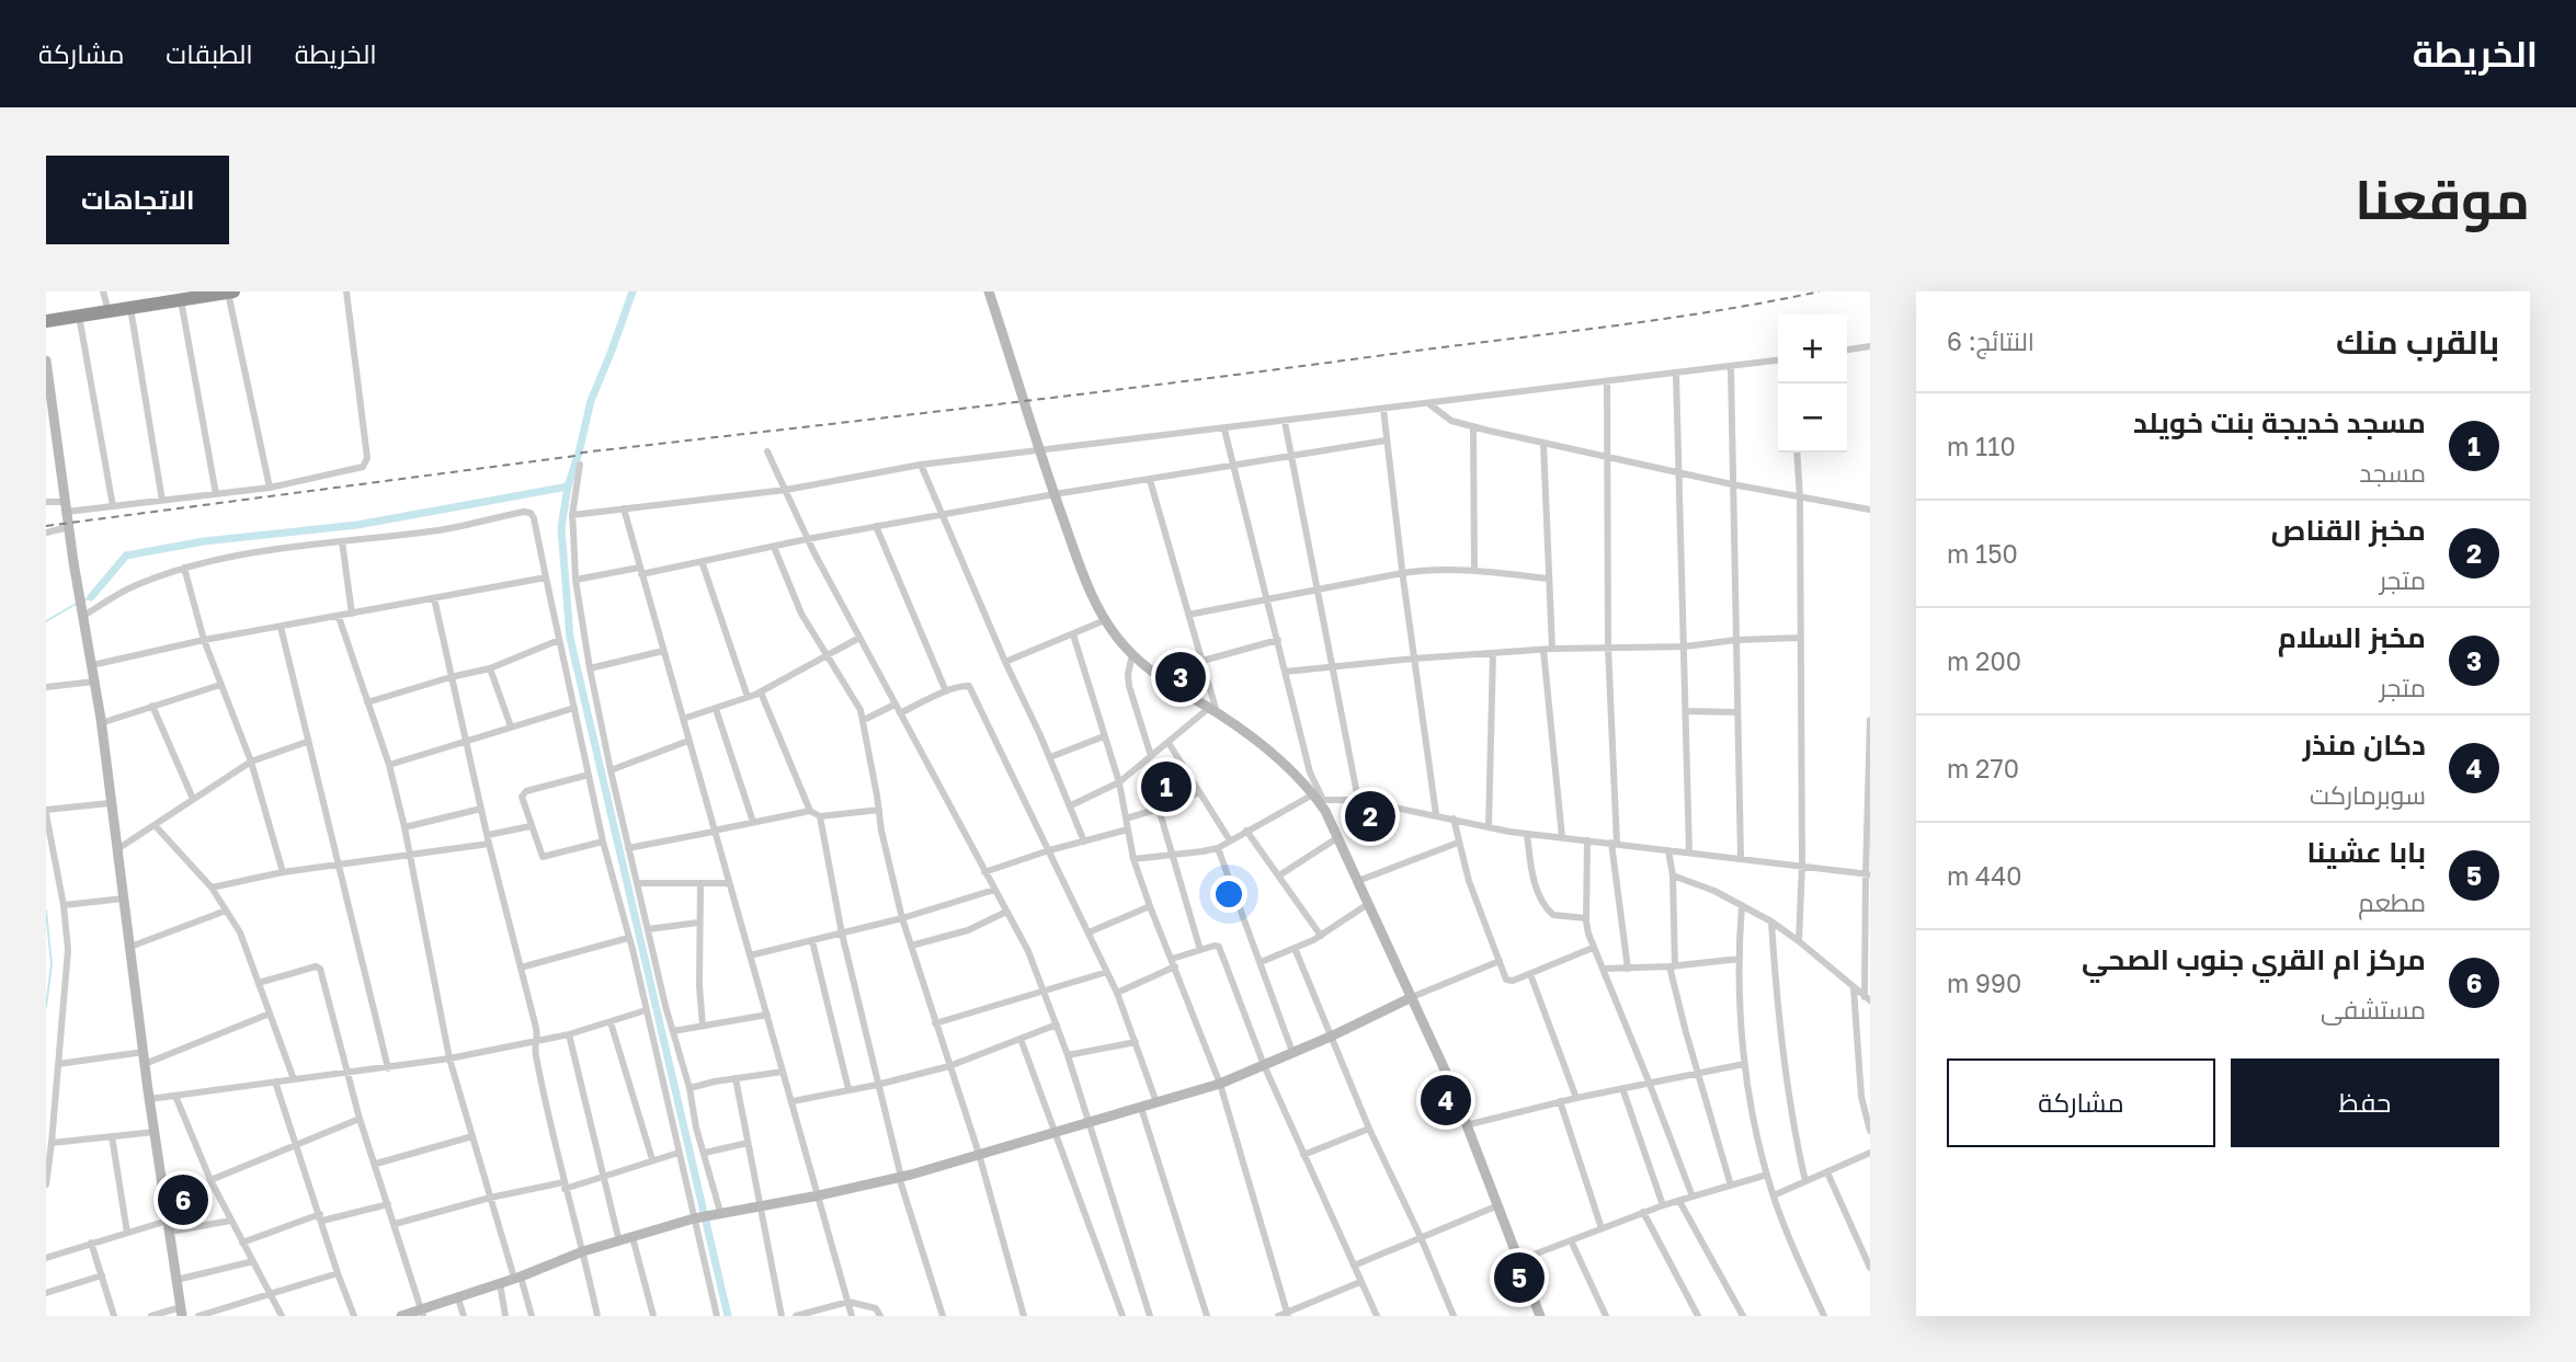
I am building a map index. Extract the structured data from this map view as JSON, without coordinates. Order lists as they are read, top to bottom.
{
  "page": {
    "header": "الخريطة",
    "nav": ["الخريطة", "الطبقات", "مشاركة"],
    "title": "موقعنا",
    "buttons": [
      "الاتجاهات",
      ["حفظ", "مشاركة"]
    ],
    "heading": ["بالقرب منك", "النتائج: 6"],
    "map_buttons": ["+", "−"],
    "list": [
      {
        "mark": "1",
        "name": "مسجد خديجة بنت خويلد",
        "note": "مسجد",
        "value": "110 m"
      },
      {
        "mark": "2",
        "name": "مخبز القناص",
        "note": "متجر",
        "value": "150 m"
      },
      {
        "mark": "3",
        "name": "مخبز السلام",
        "note": "متجر",
        "value": "200 m"
      },
      {
        "mark": "4",
        "name": "دكان منذر",
        "note": "سوبرماركت",
        "value": "270 m"
      },
      {
        "mark": "5",
        "name": "بابا عشينا",
        "note": "مطعم",
        "value": "440 m"
      },
      {
        "mark": "6",
        "name": "مركز ام القري جنوب الصحي",
        "note": "مستشفى",
        "value": "990 m"
      }
    ],
    "pins": [
      "3",
      "1",
      "2",
      "4",
      "6",
      "5"
    ]
  }
}
